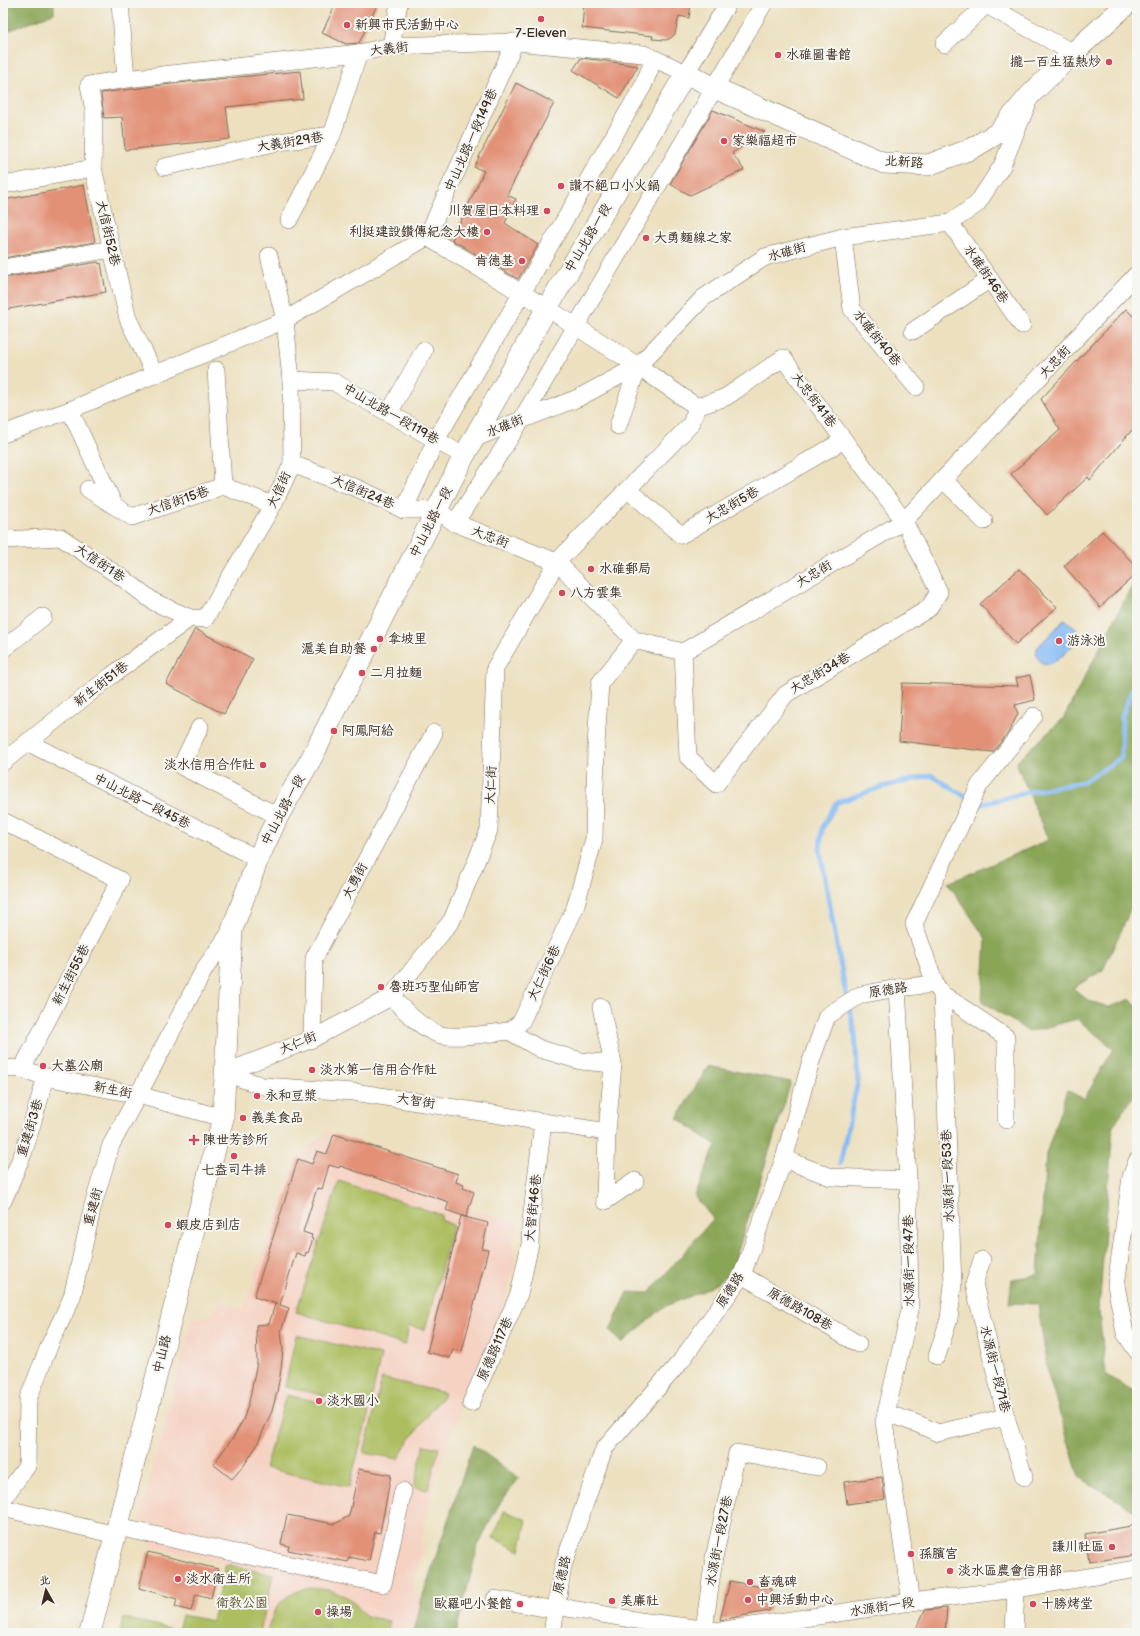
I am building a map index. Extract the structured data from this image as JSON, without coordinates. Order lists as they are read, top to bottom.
{
  "streets": {
    "main road": ["北新路", "中山北路一段", "中山路"],
    "street": [
      "大義街",
      "中山北路一段149巷",
      "大義街29巷",
      "大信街52巷",
      "水碓街",
      "水碓街46巷",
      "水碓街40巷",
      "大忠街",
      "大忠街41巷",
      "中山北路一段119巷",
      "大信街",
      "大信街24巷",
      "大信街15巷",
      "大忠街5巷",
      "大信街1巷",
      "大忠街34巷",
      "新生街51巷",
      "大仁街",
      "中山北路一段45巷",
      "大勇街",
      "大仁街6巷",
      "新生街55巷",
      "原德路",
      "新生街",
      "大智街",
      "重建街3巷",
      "水源街一段53巷",
      "重建街",
      "大智街46巷",
      "水源街一段47巷",
      "原德路108巷",
      "原德路117巷",
      "水源街一段71巷",
      "水源街一段27巷",
      "水源街一段"
    ]
  },
  "crossings": [
    ["大義街", "中山北路一段149巷"],
    ["大義街", "大義街29巷"],
    ["大義街", "北新路"],
    ["大義街", "大信街52巷"],
    ["大義街", "中山北路一段"],
    ["北新路", "中山北路一段"],
    ["北新路", "水碓街"],
    ["中山北路一段", "水碓街"],
    ["中山北路一段", "大忠街"],
    ["中山北路一段", "中山北路一段119巷"],
    ["中山北路一段", "大信街24巷"],
    ["中山北路一段", "大仁街"],
    ["中山北路一段", "中山北路一段45巷"],
    ["中山北路一段", "大智街"],
    ["中山北路一段", "重建街"],
    ["中山北路一段", "中山路"],
    ["水碓街", "水碓街46巷"],
    ["水碓街", "水碓街40巷"],
    ["大忠街", "大忠街41巷"],
    ["大忠街", "大信街24巷"],
    ["大忠街", "大忠街34巷"],
    ["大忠街", "大仁街"],
    ["大忠街", "大仁街6巷"],
    ["大忠街41巷", "大忠街5巷"],
    ["大忠街41巷", "大忠街34巷"],
    ["中山北路一段119巷", "大信街"],
    ["大信街", "大信街24巷"],
    ["大信街", "大信街15巷"],
    ["大信街", "大信街1巷"],
    ["大信街", "新生街51巷"],
    ["大信街1巷", "新生街51巷"],
    ["新生街51巷", "中山北路一段45巷"],
    ["大仁街", "大勇街"],
    ["大仁街", "大智街"],
    ["大仁街", "中山路"],
    ["新生街55巷", "新生街"],
    ["原德路", "水源街一段53巷"],
    ["原德路", "水源街一段47巷"],
    ["原德路", "原德路108巷"],
    ["原德路", "水源街一段"],
    ["新生街", "重建街3巷"],
    ["新生街", "重建街"],
    ["新生街", "中山路"],
    ["大智街", "大智街46巷"],
    ["大智街", "中山路"],
    ["大智街46巷", "原德路117巷"],
    ["水源街一段47巷", "水源街一段"],
    ["水源街一段27巷", "水源街一段"]
  ],
  "parks": ["衛教公園"],
  "places": {
    "other": [
      "7-Eleven",
      "新興市民活動中心",
      "水碓圖書館",
      "攏一百生猛熱炒",
      "家樂福超市",
      "讚不絕口小火鍋",
      "川賀屋日本料理",
      "利挺建設鑽傳紀念大樓",
      "大勇麵線之家",
      "肯德基",
      "水碓郵局",
      "八方雲集",
      "拿坡里",
      "游泳池",
      "滬美自助餐",
      "二月拉麵",
      "阿鳳阿給",
      "淡水信用合作社",
      "魯班巧聖仙師宮",
      "大墓公廟",
      "淡水第一信用合作社",
      "永和豆漿",
      "義美食品",
      "七盎司牛排",
      "蝦皮店到店",
      "淡水國小",
      "謙川社區",
      "孫臏宮",
      "淡水區農會信用部",
      "淡水衛生所",
      "畜魂碑",
      "中興活動中心",
      "美廉社",
      "歐羅吧小餐館",
      "十勝烤堂",
      "操場"
    ],
    "health": ["陳世芳診所"]
  },
  "north": "top"
}
